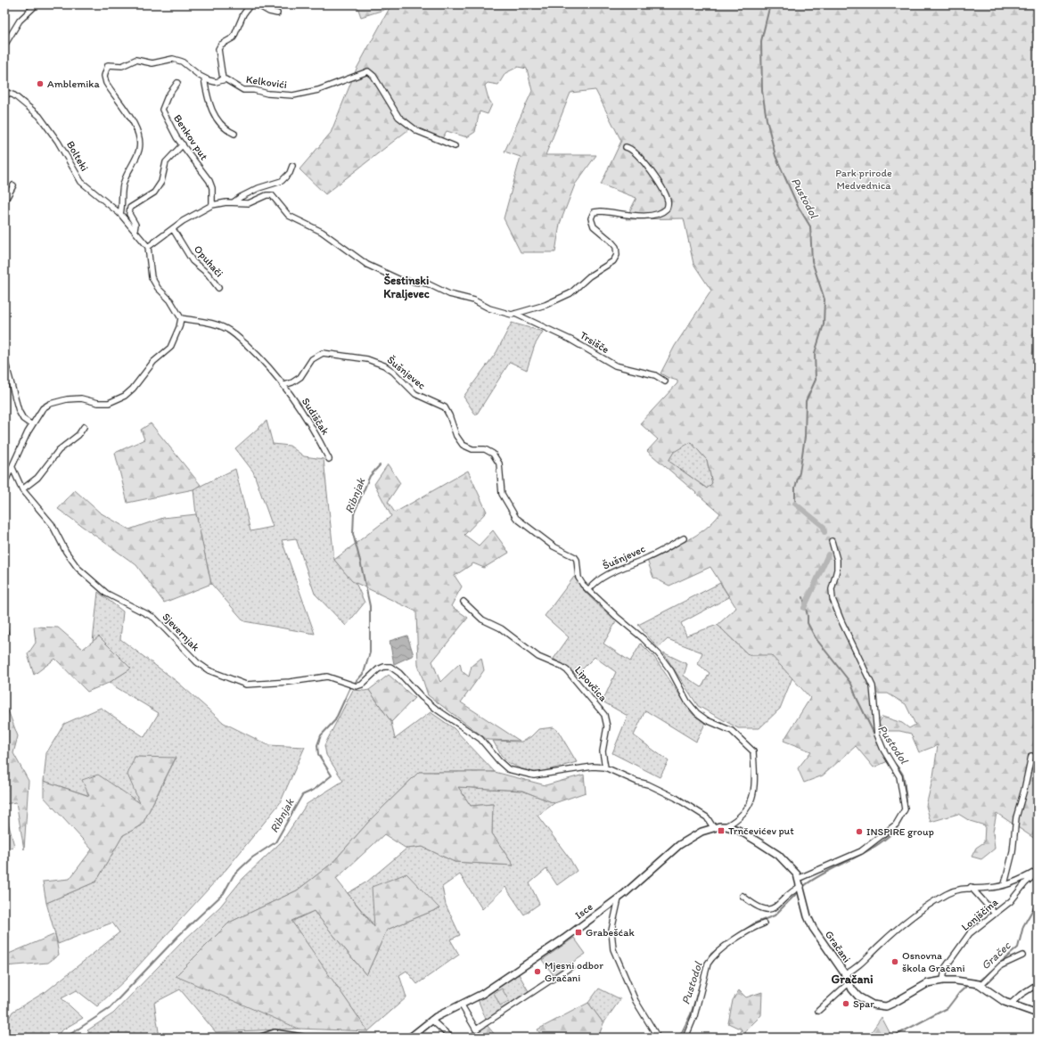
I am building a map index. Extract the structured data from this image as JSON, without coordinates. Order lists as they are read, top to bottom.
{
  "streets": {
    "street": [
      "Kelkovići",
      "Benkov put",
      "Bolteki",
      "Opuhači",
      "Trsišče",
      "Šušnjevec",
      "Sudiščak",
      "Sjevernjak",
      "Lipovčica",
      "Isce",
      "Lonjščina",
      "Gračani"
    ]
  },
  "crossings": [
    ["Šušnjevec", "Sudiščak"],
    ["Sjevernjak", "Lipovčica"],
    ["Lonjščina", "Gračani"]
  ],
  "districts": ["Šestinski Kraljevec", "Gračani"],
  "water": ["Pustodol", "Ribnjak", "Gračec"],
  "parks": ["Park prirode Medvednica"],
  "places": {
    "other": [
      "Amblemika",
      "INSPIRE group",
      "Osnovna škola Gračani",
      "Mjesni odbor Gračani",
      "Spar"
    ],
    "transit": ["Trnčevićev put", "Grabešćak"]
  }
}
